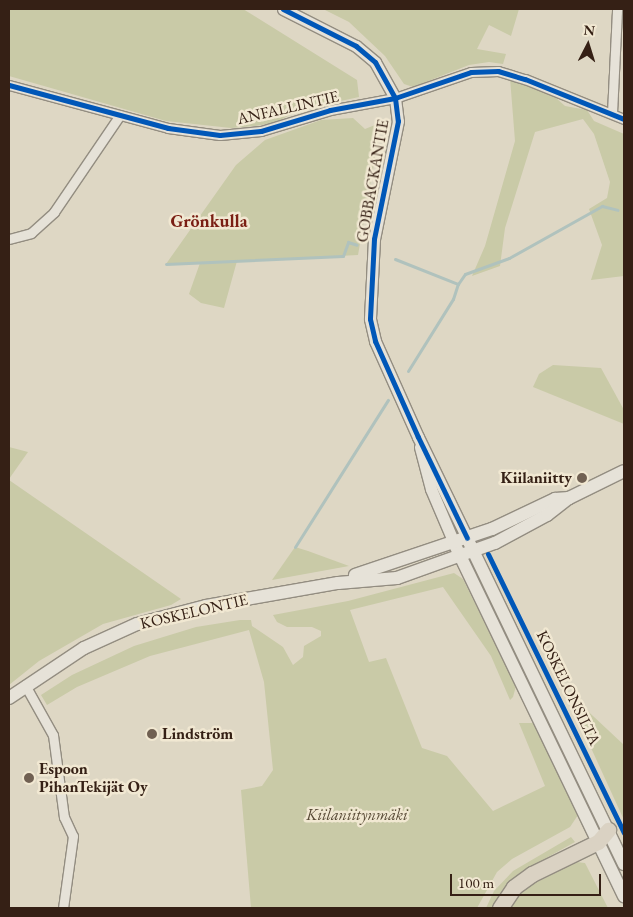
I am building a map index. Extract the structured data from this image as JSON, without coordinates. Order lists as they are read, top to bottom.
{
  "streets": {
    "main road": ["KOSKELONTIE", "KOSKELONSILTA"],
    "street": ["ANFALLINTIE", "GOBBACKANTIE"]
  },
  "crossings": [
    ["ANFALLINTIE", "GOBBACKANTIE"],
    ["GOBBACKANTIE", "KOSKELONTIE"],
    ["GOBBACKANTIE", "KOSKELONSILTA"],
    ["KOSKELONTIE", "KOSKELONSILTA"]
  ],
  "districts": ["Grönkulla"],
  "parks": ["Kiilaniitynmäki"],
  "places": ["Kiilaniitty", "Lindström", "Espoon PihanTekijät Oy"],
  "scale_bar": "100 m",
  "north": "top"
}
